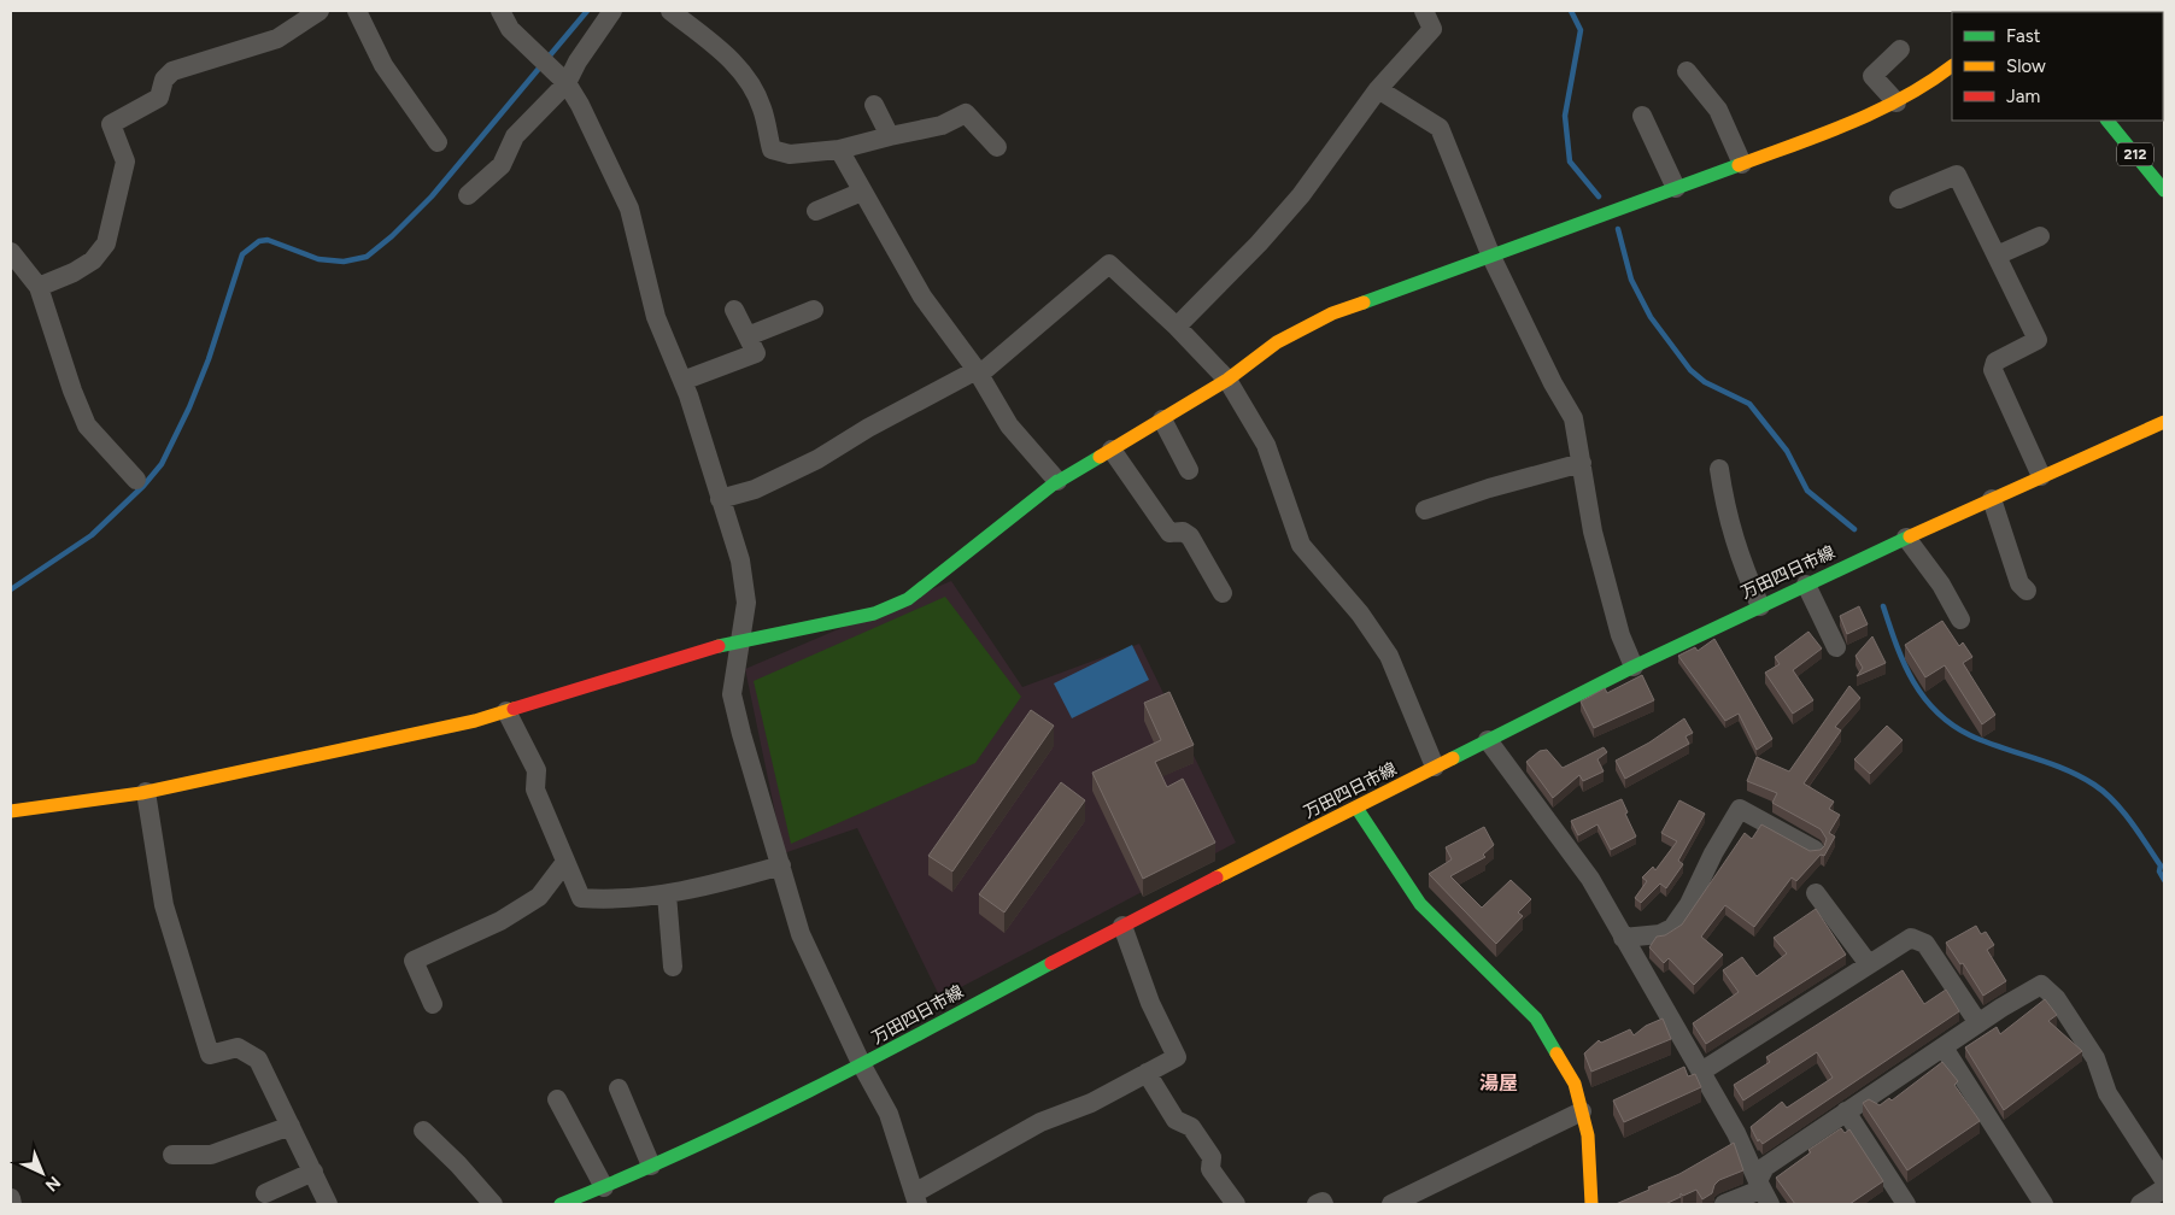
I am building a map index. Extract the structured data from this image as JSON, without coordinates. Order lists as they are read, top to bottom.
{
  "streets": {
    "main road": ["212", "万田四日市線"]
  },
  "districts": ["湯屋"],
  "legend": ["Fast", "Slow", "Jam"],
  "north": "bottom right"
}
